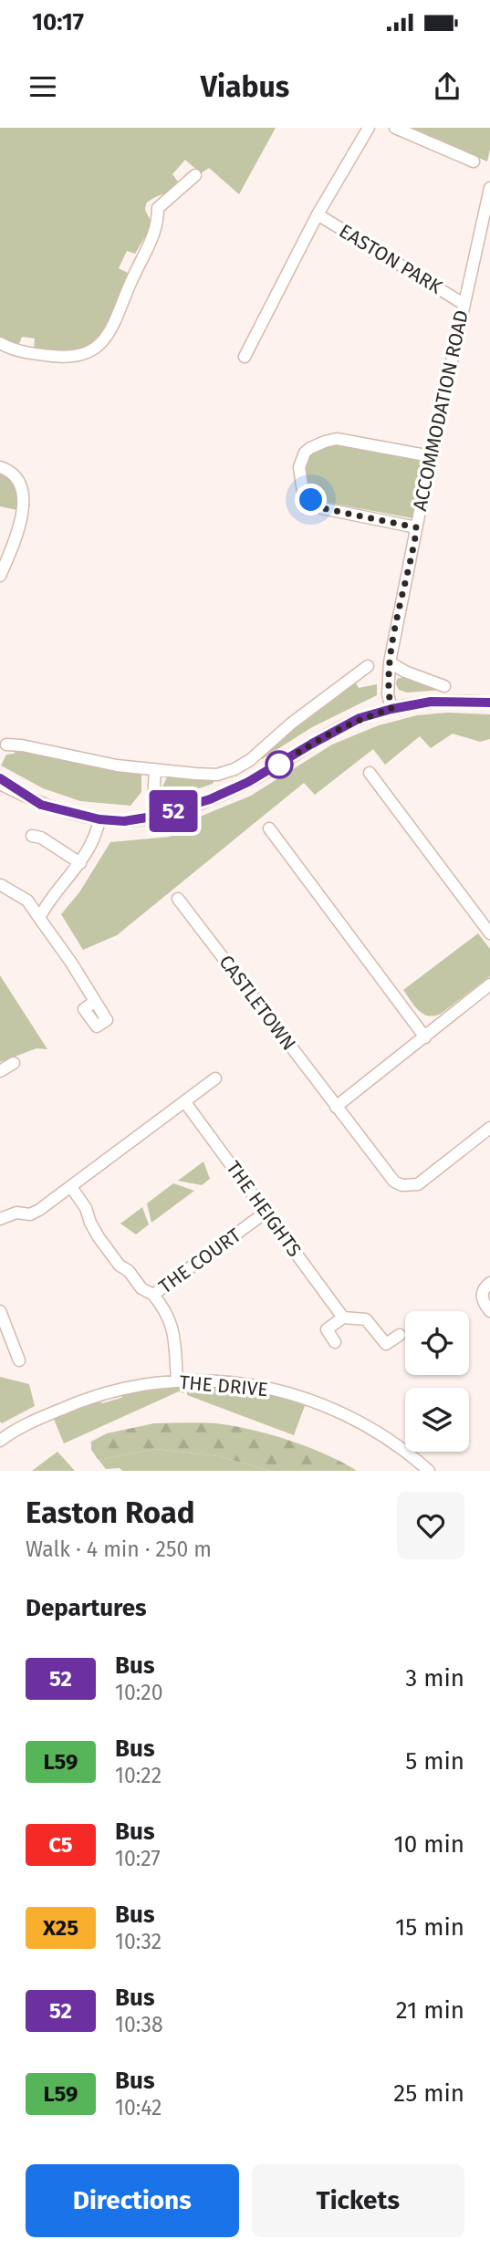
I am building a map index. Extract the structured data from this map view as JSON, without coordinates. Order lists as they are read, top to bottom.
{
  "streets": {
    "street": [
      "EASTON PARK",
      "ACCOMMODATION ROAD",
      "CASTLETOWN",
      "THE HEIGHTS",
      "THE COURT",
      "THE DRIVE"
    ]
  },
  "crossings": [
    ["EASTON PARK", "ACCOMMODATION ROAD"],
    ["THE HEIGHTS", "THE COURT"]
  ],
  "lines": ["bus line 52"],
  "page": {
    "status": "10:17",
    "header": "Viabus",
    "on_map": "52",
    "heading": [
      ["Easton Road", "Walk · 4 min · 250 m"],
      "Departures"
    ],
    "list": [
      {
        "mark": "52",
        "name": "Bus",
        "note": "10:20",
        "value": "3 min"
      },
      {
        "mark": "L59",
        "name": "Bus",
        "note": "10:22",
        "value": "5 min"
      },
      {
        "mark": "C5",
        "name": "Bus",
        "note": "10:27",
        "value": "10 min"
      },
      {
        "mark": "X25",
        "name": "Bus",
        "note": "10:32",
        "value": "15 min"
      },
      {
        "mark": "52",
        "name": "Bus",
        "note": "10:38",
        "value": "21 min"
      },
      {
        "mark": "L59",
        "name": "Bus",
        "note": "10:42",
        "value": "25 min"
      }
    ],
    "buttons": ["Directions", "Tickets"]
  }
}
